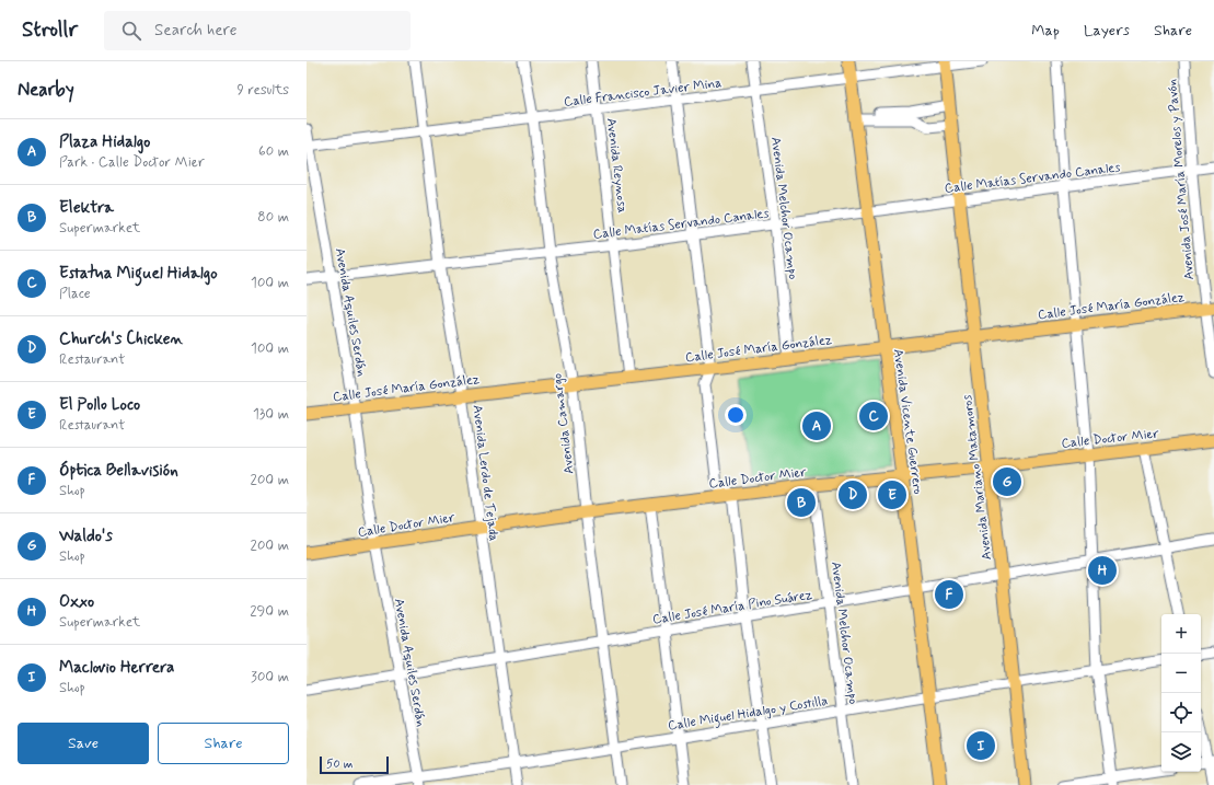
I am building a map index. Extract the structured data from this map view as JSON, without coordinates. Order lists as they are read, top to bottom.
{
  "streets": {
    "main road": [
      "Calle José María González",
      "Avenida Vicente Guerrero",
      "Calle Doctor Mier",
      "Avenida Mariano Matamoros"
    ],
    "street": [
      "Calle Francisco Javier Mina",
      "Avenida Reynosa",
      "Calle Matías Servando Canales",
      "Avenida José María Morelos y Pavón",
      "Avenida Melchor Ocampo",
      "Avenida Aquiles Serdán",
      "Avenida Camargo",
      "Avenida Lerdo de Tejada",
      "Calle José María Pino Suárez",
      "Calle Miguel Hidalgo y Costilla"
    ]
  },
  "crossings": [
    ["Calle Francisco Javier Mina", "Avenida Reynosa"],
    ["Calle Francisco Javier Mina", "Avenida Melchor Ocampo"],
    ["Calle Francisco Javier Mina", "Avenida Aquiles Serdán"],
    ["Calle Francisco Javier Mina", "Avenida Vicente Guerrero"],
    ["Calle Francisco Javier Mina", "Avenida Camargo"],
    ["Calle Francisco Javier Mina", "Avenida Lerdo de Tejada"],
    ["Calle Francisco Javier Mina", "Avenida Mariano Matamoros"],
    ["Avenida Reynosa", "Calle Matías Servando Canales"],
    ["Avenida Reynosa", "Calle José María González"],
    ["Calle Matías Servando Canales", "Avenida José María Morelos y Pavón"],
    ["Calle Matías Servando Canales", "Avenida Melchor Ocampo"],
    ["Calle Matías Servando Canales", "Avenida Aquiles Serdán"],
    ["Calle Matías Servando Canales", "Avenida Vicente Guerrero"],
    ["Calle Matías Servando Canales", "Avenida Camargo"],
    ["Calle Matías Servando Canales", "Avenida Lerdo de Tejada"],
    ["Calle Matías Servando Canales", "Avenida Mariano Matamoros"],
    ["Avenida José María Morelos y Pavón", "Calle José María González"],
    ["Avenida Melchor Ocampo", "Calle José María González"],
    ["Avenida Melchor Ocampo", "Calle Doctor Mier"],
    ["Avenida Melchor Ocampo", "Calle José María Pino Suárez"],
    ["Avenida Melchor Ocampo", "Calle Miguel Hidalgo y Costilla"],
    ["Calle José María González", "Avenida Aquiles Serdán"],
    ["Calle José María González", "Avenida Vicente Guerrero"],
    ["Calle José María González", "Avenida Camargo"],
    ["Calle José María González", "Avenida Lerdo de Tejada"],
    ["Calle José María González", "Avenida Mariano Matamoros"],
    ["Avenida Aquiles Serdán", "Calle Doctor Mier"],
    ["Avenida Aquiles Serdán", "Calle José María Pino Suárez"],
    ["Avenida Aquiles Serdán", "Calle Miguel Hidalgo y Costilla"],
    ["Avenida Vicente Guerrero", "Calle Doctor Mier"],
    ["Avenida Vicente Guerrero", "Calle José María Pino Suárez"],
    ["Avenida Vicente Guerrero", "Calle Miguel Hidalgo y Costilla"],
    ["Avenida Camargo", "Calle Doctor Mier"],
    ["Avenida Camargo", "Calle José María Pino Suárez"],
    ["Avenida Camargo", "Calle Miguel Hidalgo y Costilla"],
    ["Calle Doctor Mier", "Avenida Lerdo de Tejada"],
    ["Calle Doctor Mier", "Avenida Mariano Matamoros"],
    ["Avenida Lerdo de Tejada", "Calle José María Pino Suárez"],
    ["Avenida Lerdo de Tejada", "Calle Miguel Hidalgo y Costilla"],
    ["Avenida Mariano Matamoros", "Calle José María Pino Suárez"],
    ["Avenida Mariano Matamoros", "Calle Miguel Hidalgo y Costilla"]
  ],
  "scale_bar": "50 m",
  "page": {
    "header": "Strollr",
    "search": "Search here",
    "nav": ["Map", "Layers", "Share"],
    "heading": ["Nearby", "9 results"],
    "list": [
      {
        "mark": "A",
        "name": "Plaza Hidalgo",
        "note": "Park · Calle Doctor Mier",
        "value": "60 m"
      },
      {
        "mark": "B",
        "name": "Elektra",
        "note": "Supermarket",
        "value": "80 m"
      },
      {
        "mark": "C",
        "name": "Estatua Miguel Hidalgo",
        "note": "Place",
        "value": "100 m"
      },
      {
        "mark": "D",
        "name": "Church's Chicken",
        "note": "Restaurant",
        "value": "100 m"
      },
      {
        "mark": "E",
        "name": "El Pollo Loco",
        "note": "Restaurant",
        "value": "130 m"
      },
      {
        "mark": "F",
        "name": "Óptica Bellavisión",
        "note": "Shop",
        "value": "200 m"
      },
      {
        "mark": "G",
        "name": "Waldo's",
        "note": "Shop",
        "value": "200 m"
      },
      {
        "mark": "H",
        "name": "Oxxo",
        "note": "Supermarket",
        "value": "290 m"
      },
      {
        "mark": "I",
        "name": "Maclovio Herrera",
        "note": "Shop",
        "value": "300 m"
      }
    ],
    "pins": [
      "C",
      "A",
      "G",
      "D",
      "E",
      "B",
      "H",
      "F",
      "I"
    ],
    "map_buttons": ["+", "−"],
    "buttons": ["Save", "Share"],
    "scale": "50 m"
  }
}
